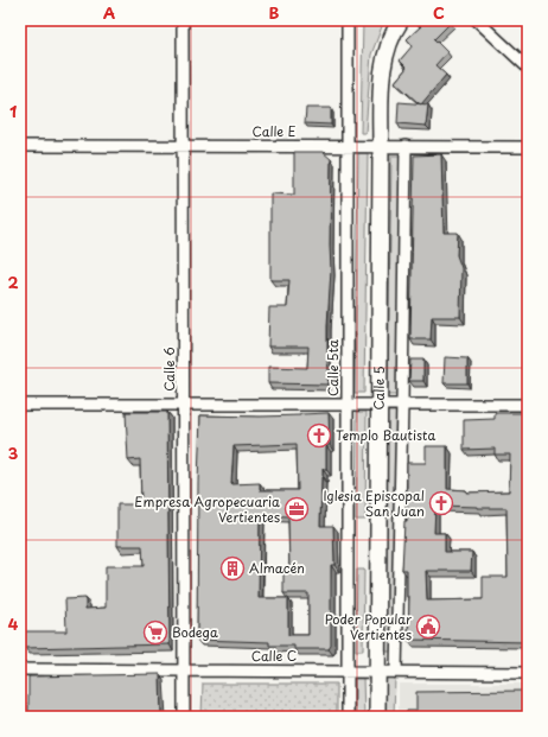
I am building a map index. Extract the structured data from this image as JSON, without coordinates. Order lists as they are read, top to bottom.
{
  "streets": {
    "main road": ["Calle 5"],
    "street": [
      "Calle E",
      "Calle 5ta",
      "Calle 6",
      "Calle C"
    ]
  },
  "crossings": [
    ["Calle E", "Calle 5ta"],
    ["Calle E", "Calle 6"],
    ["Calle E", "Calle 5"],
    ["Calle 5ta", "Calle C"],
    ["Calle 6", "Calle C"],
    ["Calle 5", "Calle C"]
  ],
  "places": {
    "church": ["Templo Bautista", "Iglesia Episcopal San Juan"],
    "office": ["Empresa Agropecuaria Vertientes"],
    "building": ["Almacén"],
    "public building": ["Poder Popular Vertientes"],
    "supermarket": ["Bodega"]
  },
  "grid": {
    "columns": ["A", "B", "C"],
    "rows": [
      "1",
      "2",
      "3",
      "4"
    ]
  }
}
